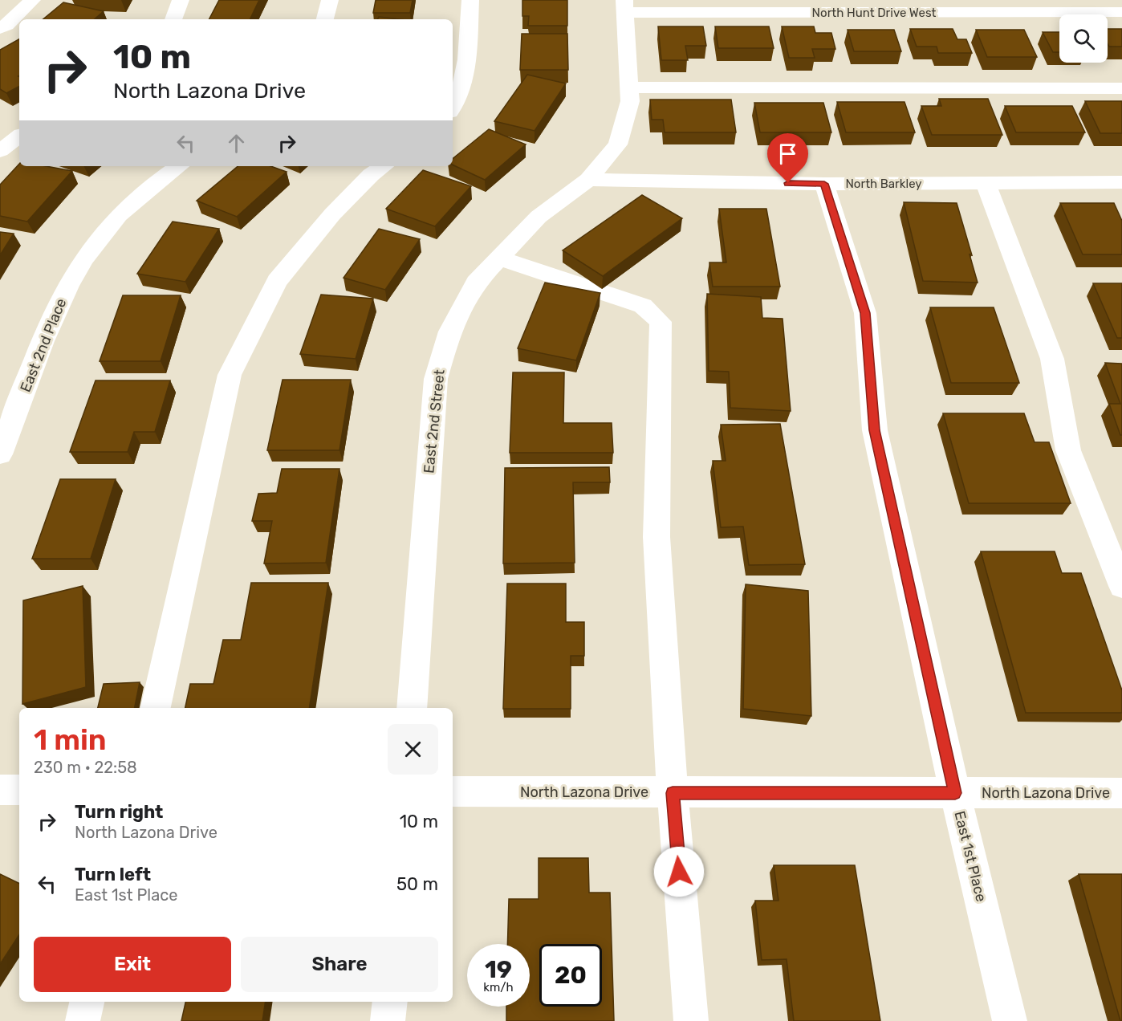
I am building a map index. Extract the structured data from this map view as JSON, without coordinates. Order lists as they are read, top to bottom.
{
  "streets": {
    "street": [
      "North Hunt Drive West",
      "North Barkley",
      "East 2nd Place",
      "East 2nd Street",
      "North Lazona Drive",
      "East 1st Place"
    ]
  },
  "crossings": [
    ["North Hunt Drive West", "East 2nd Street"],
    ["North Barkley", "East 2nd Street"],
    ["North Barkley", "East 1st Place"],
    ["North Lazona Drive", "East 1st Place"]
  ],
  "page": {
    "turn": ["10 m", "North Lazona Drive"],
    "heading": ["1 min", "230 m · 22:58"],
    "list": [
      {
        "name": "Turn right",
        "note": "North Lazona Drive",
        "value": "10 m"
      },
      {
        "name": "Turn left",
        "note": "East 1st Place",
        "value": "50 m"
      }
    ],
    "buttons": ["Exit", "Share"],
    "speed": "19 km/h",
    "limit": "20"
  }
}
